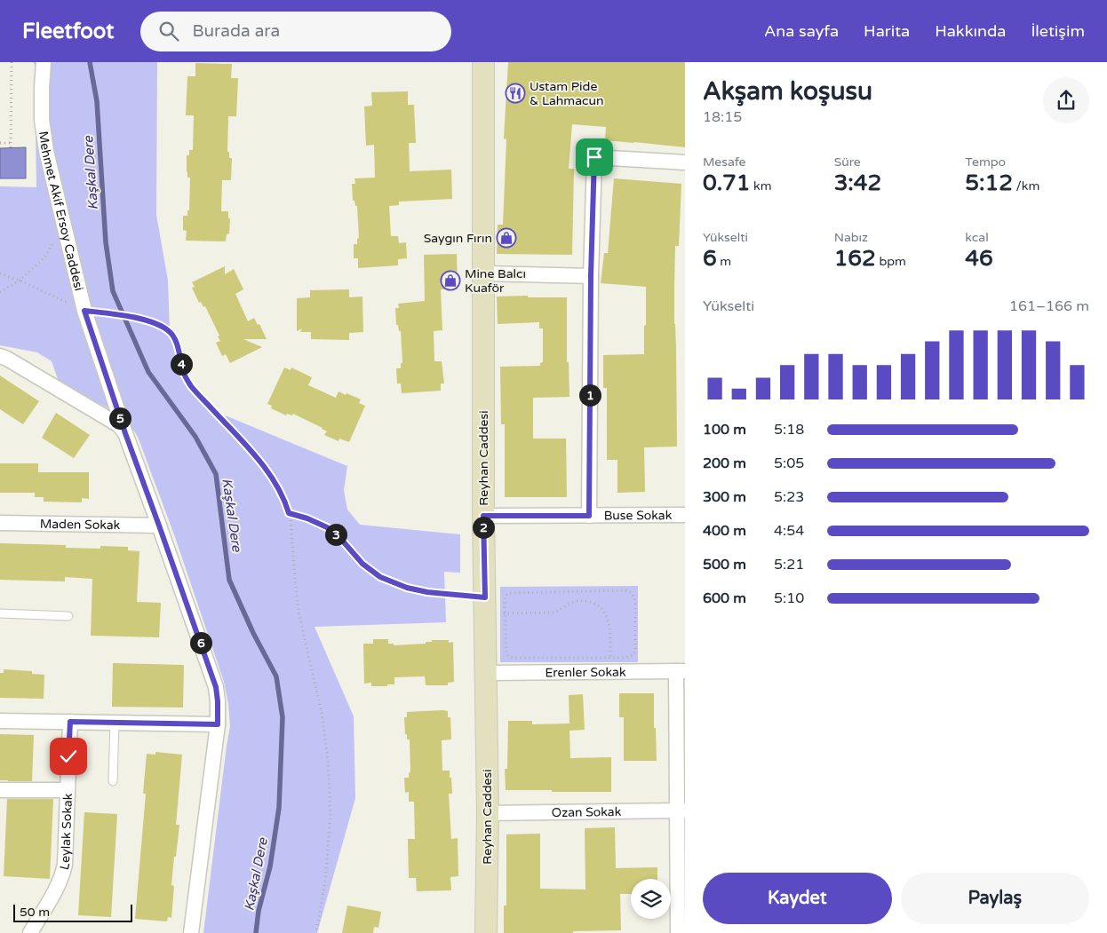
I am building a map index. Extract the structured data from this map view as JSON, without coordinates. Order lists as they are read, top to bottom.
{
  "streets": {
    "street": [
      "Mehmet Akif Ersoy Caddesi",
      "Reyhan Caddesi",
      "Buse Sokak",
      "Maden Sokak",
      "Erenler Sokak",
      "Ozan Sokak",
      "Leylak Sokak"
    ]
  },
  "crossings": [
    ["Mehmet Akif Ersoy Caddesi", "Maden Sokak"],
    ["Reyhan Caddesi", "Buse Sokak"],
    ["Reyhan Caddesi", "Erenler Sokak"],
    ["Reyhan Caddesi", "Ozan Sokak"]
  ],
  "water": ["Kaşkal Dere"],
  "places": {
    "restaurant": ["Ustam Pide & Lahmacun"],
    "shop": ["Saygın Fırın", "Mine Balcı Kuaför"]
  },
  "scale_bar": "50 m",
  "page": {
    "header": "Fleetfoot",
    "search": "Burada ara",
    "nav": [
      "Ana sayfa",
      "Harita",
      "Hakkında",
      "İletişim"
    ],
    "heading": ["Akşam koşusu", "18:15"],
    "stats": [
      ["Mesafe", "0.71 km"],
      ["Süre", "3:42"],
      ["Tempo", "5:12 /km"],
      ["Yükselti", "6 m"],
      ["Nabız", "162 bpm"],
      ["kcal", "46"]
    ],
    "chart": ["Yükselti", "161–166 m"],
    "pins": [
      "4",
      "1",
      "5",
      "2",
      "3",
      "6"
    ],
    "list": [
      {
        "name": "100 m",
        "note": "5:18"
      },
      {
        "name": "200 m",
        "note": "5:05"
      },
      {
        "name": "300 m",
        "note": "5:23"
      },
      {
        "name": "400 m",
        "note": "4:54"
      },
      {
        "name": "500 m",
        "note": "5:21"
      },
      {
        "name": "600 m",
        "note": "5:10"
      }
    ],
    "buttons": ["Kaydet", "Paylaş"],
    "scale": "50 m"
  }
}
